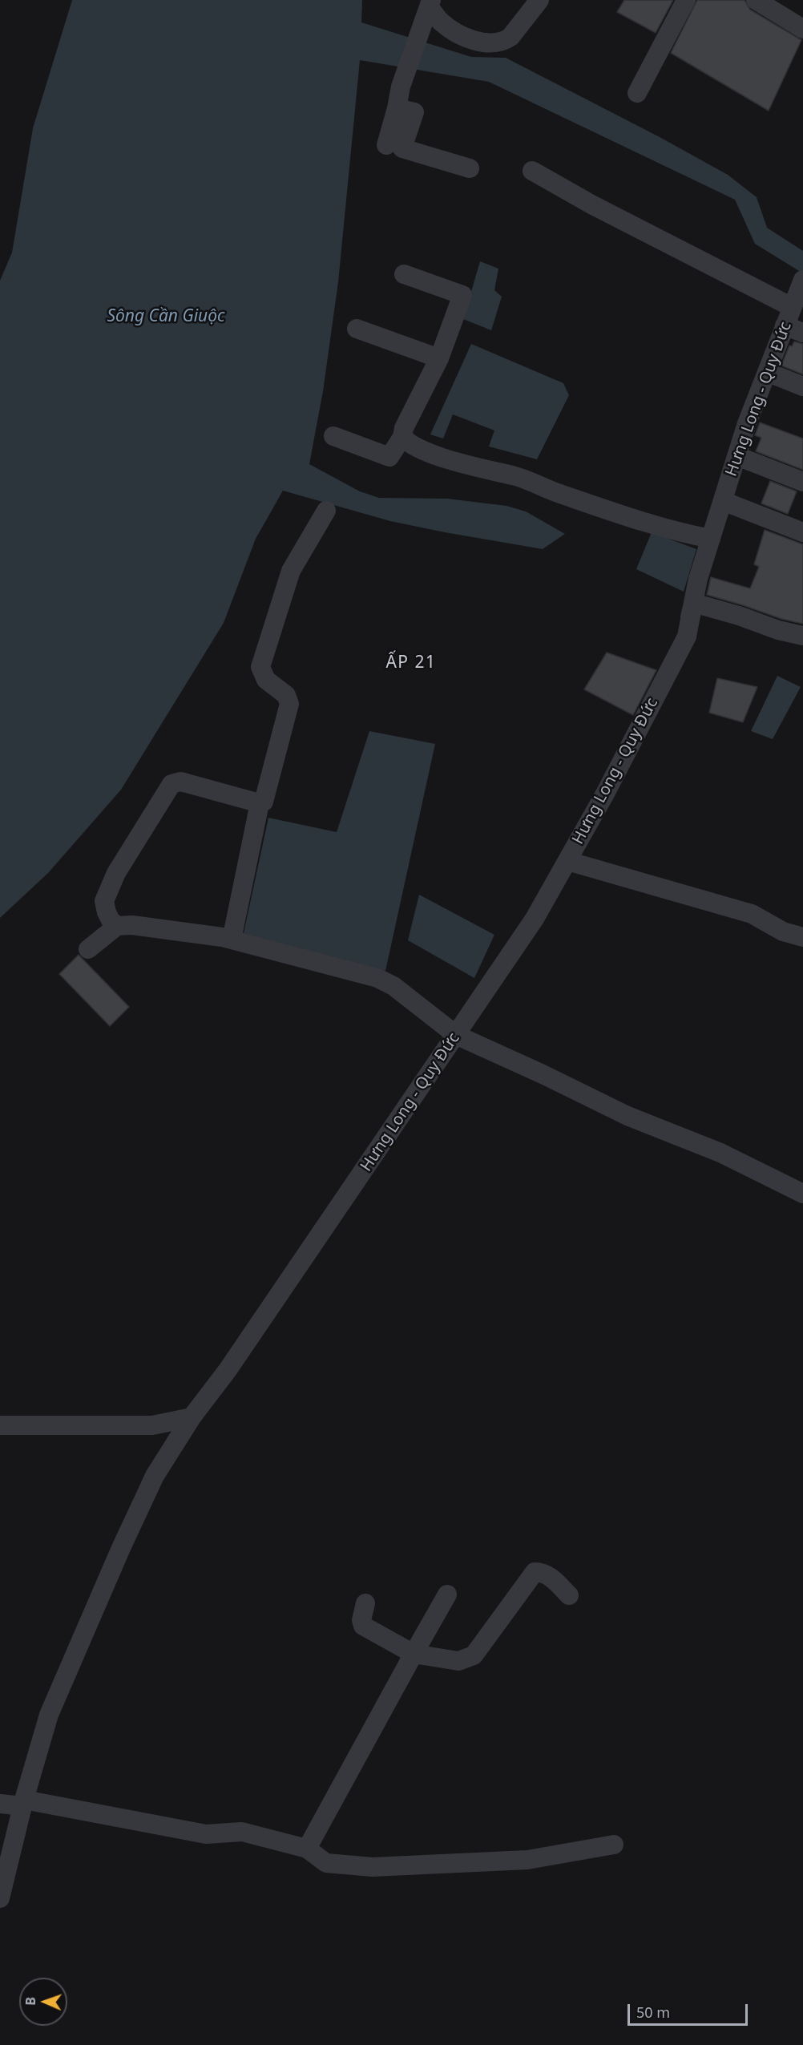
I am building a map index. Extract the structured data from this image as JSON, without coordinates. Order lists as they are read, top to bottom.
{
  "streets": {
    "street": ["Hưng Long - Quy Đức"]
  },
  "districts": ["ẤP 21"],
  "water": ["Sông Cần Giuộc"],
  "scale_bar": "50 m",
  "north": "left"
}
